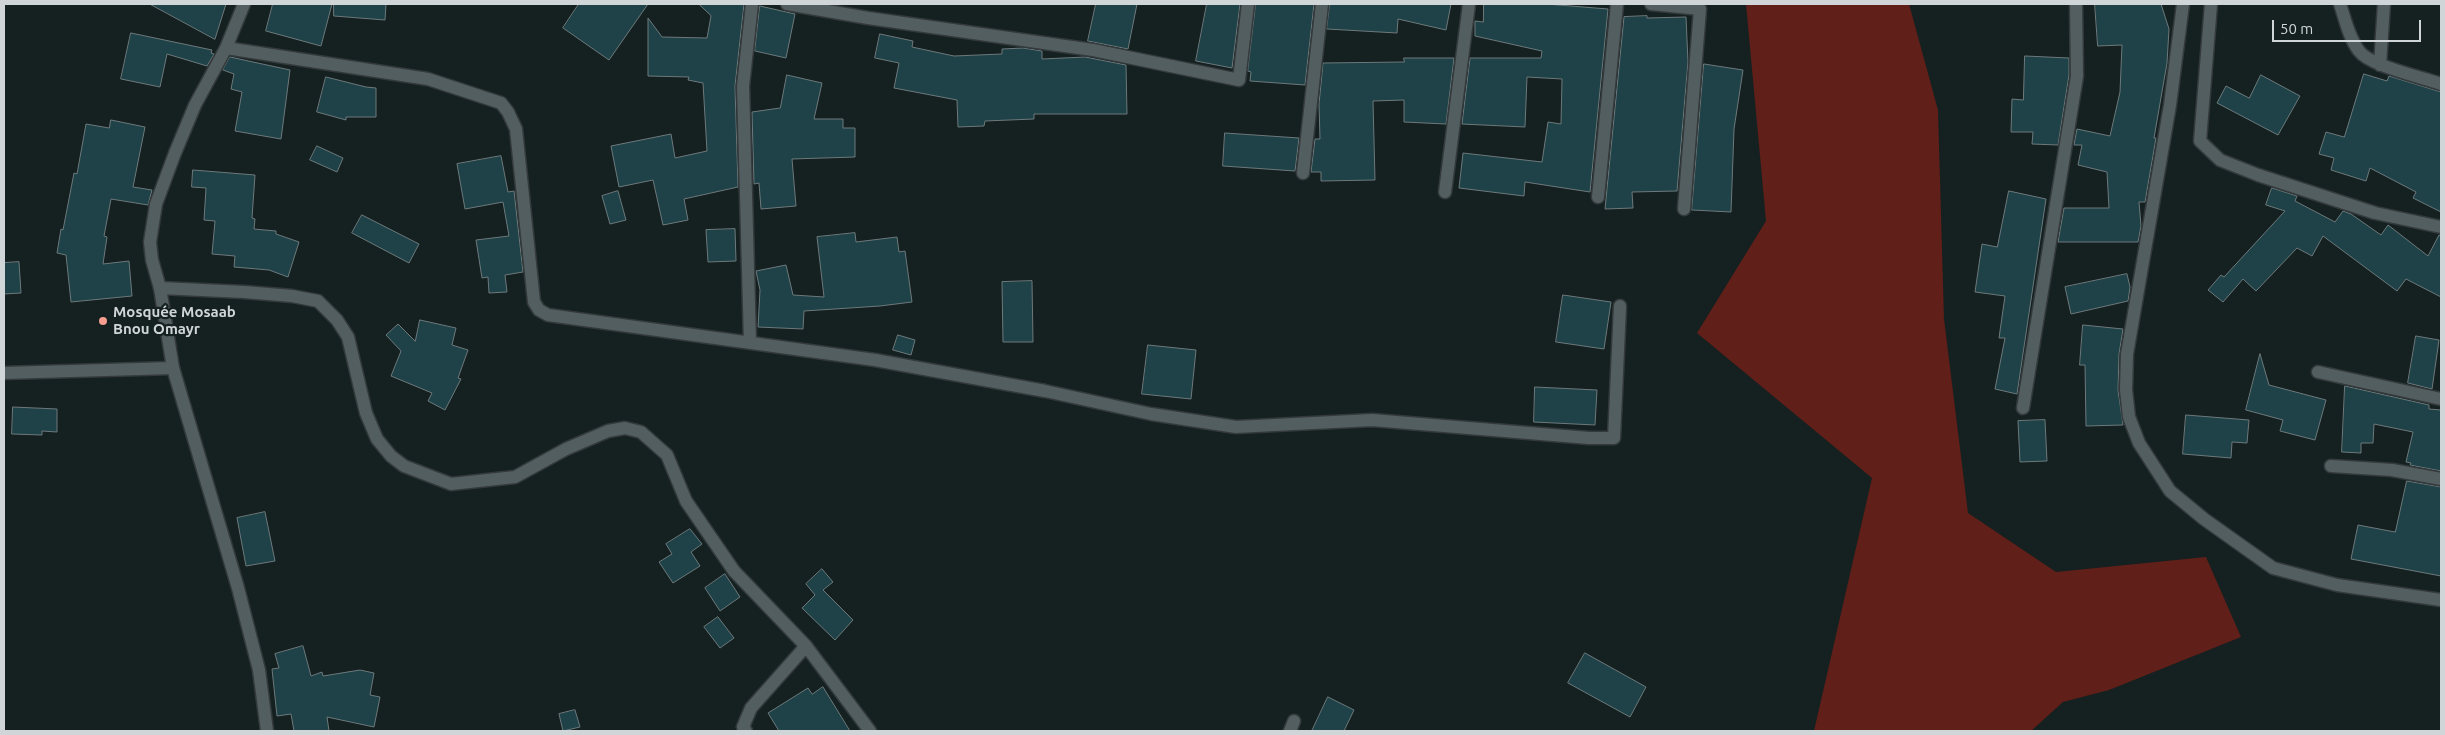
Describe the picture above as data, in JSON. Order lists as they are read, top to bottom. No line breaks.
{"places":["Mosquée Mosaab Bnou Omayr"],"scale_bar":"50 m"}
